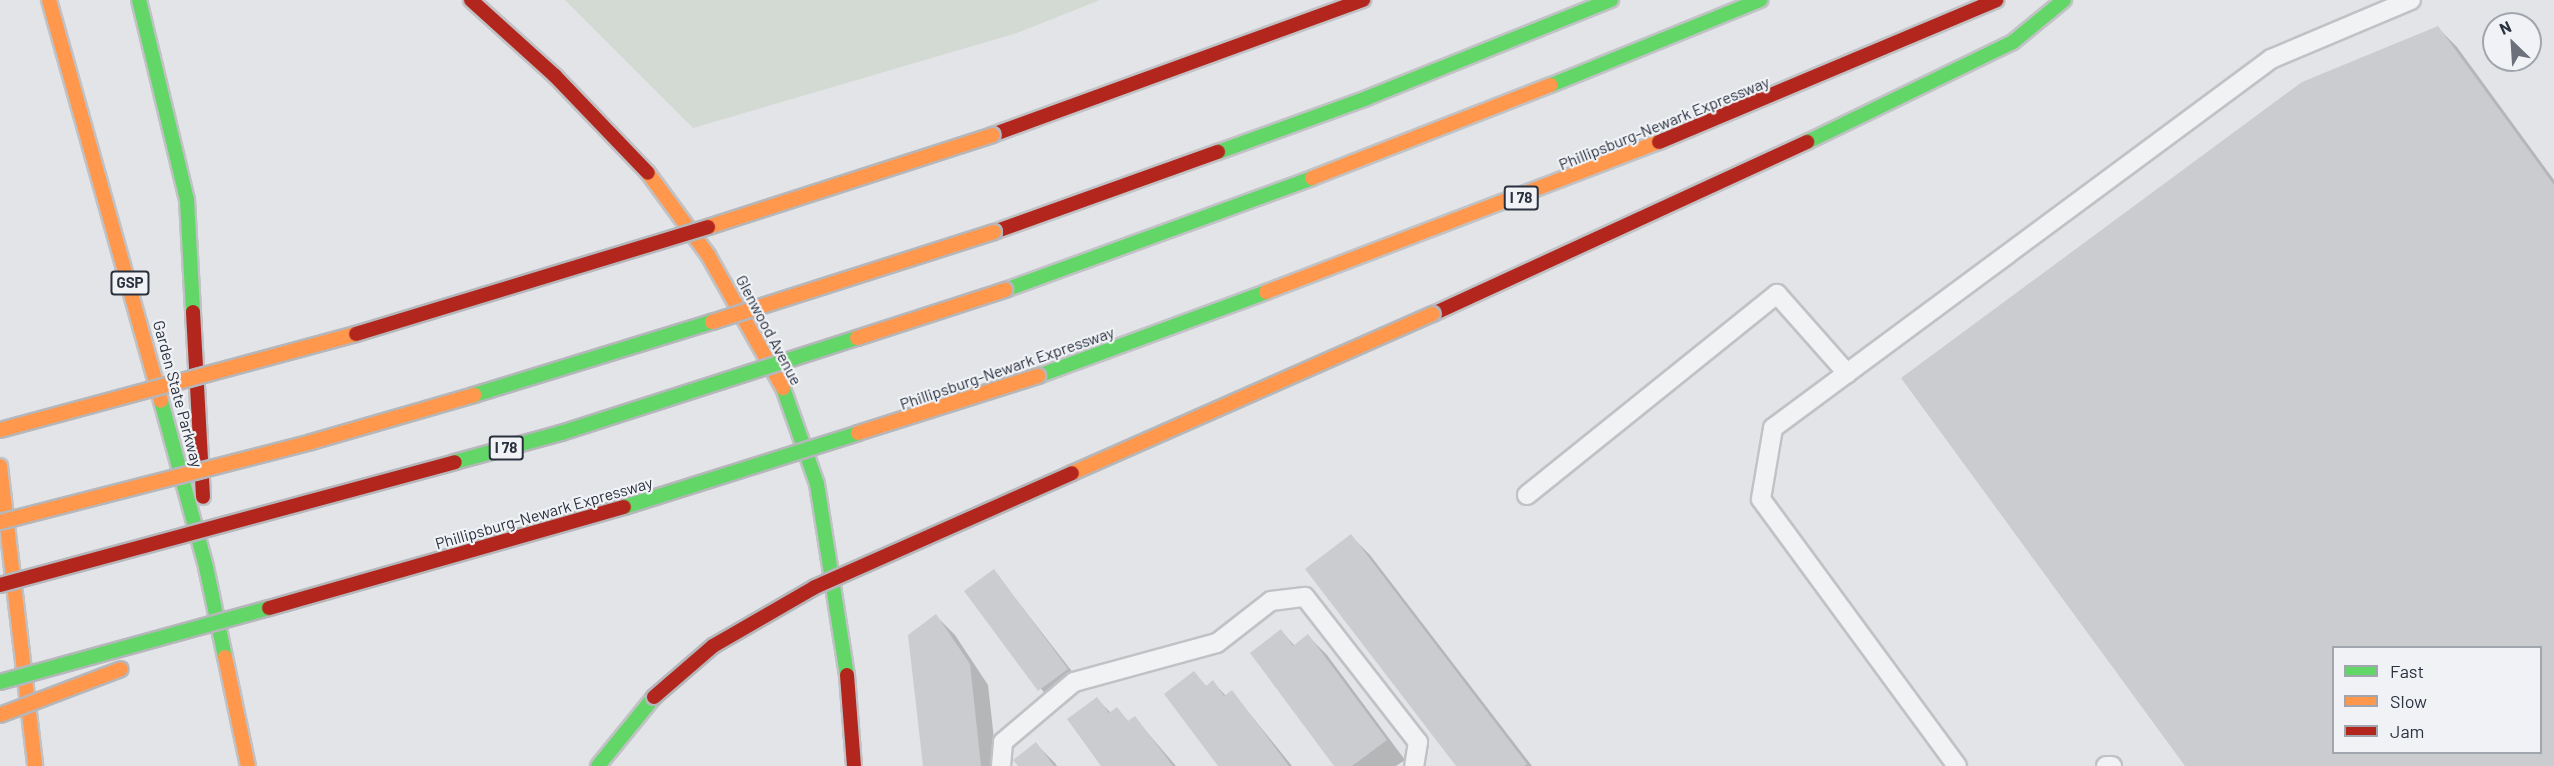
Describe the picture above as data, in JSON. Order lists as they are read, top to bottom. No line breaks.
{"streets":{"main road":["Phillipsburg-Newark Expressway","I 78","GSP","Glenwood Avenue","Garden State Parkway"]},"legend":["Fast","Slow","Jam"],"north":"top left"}
